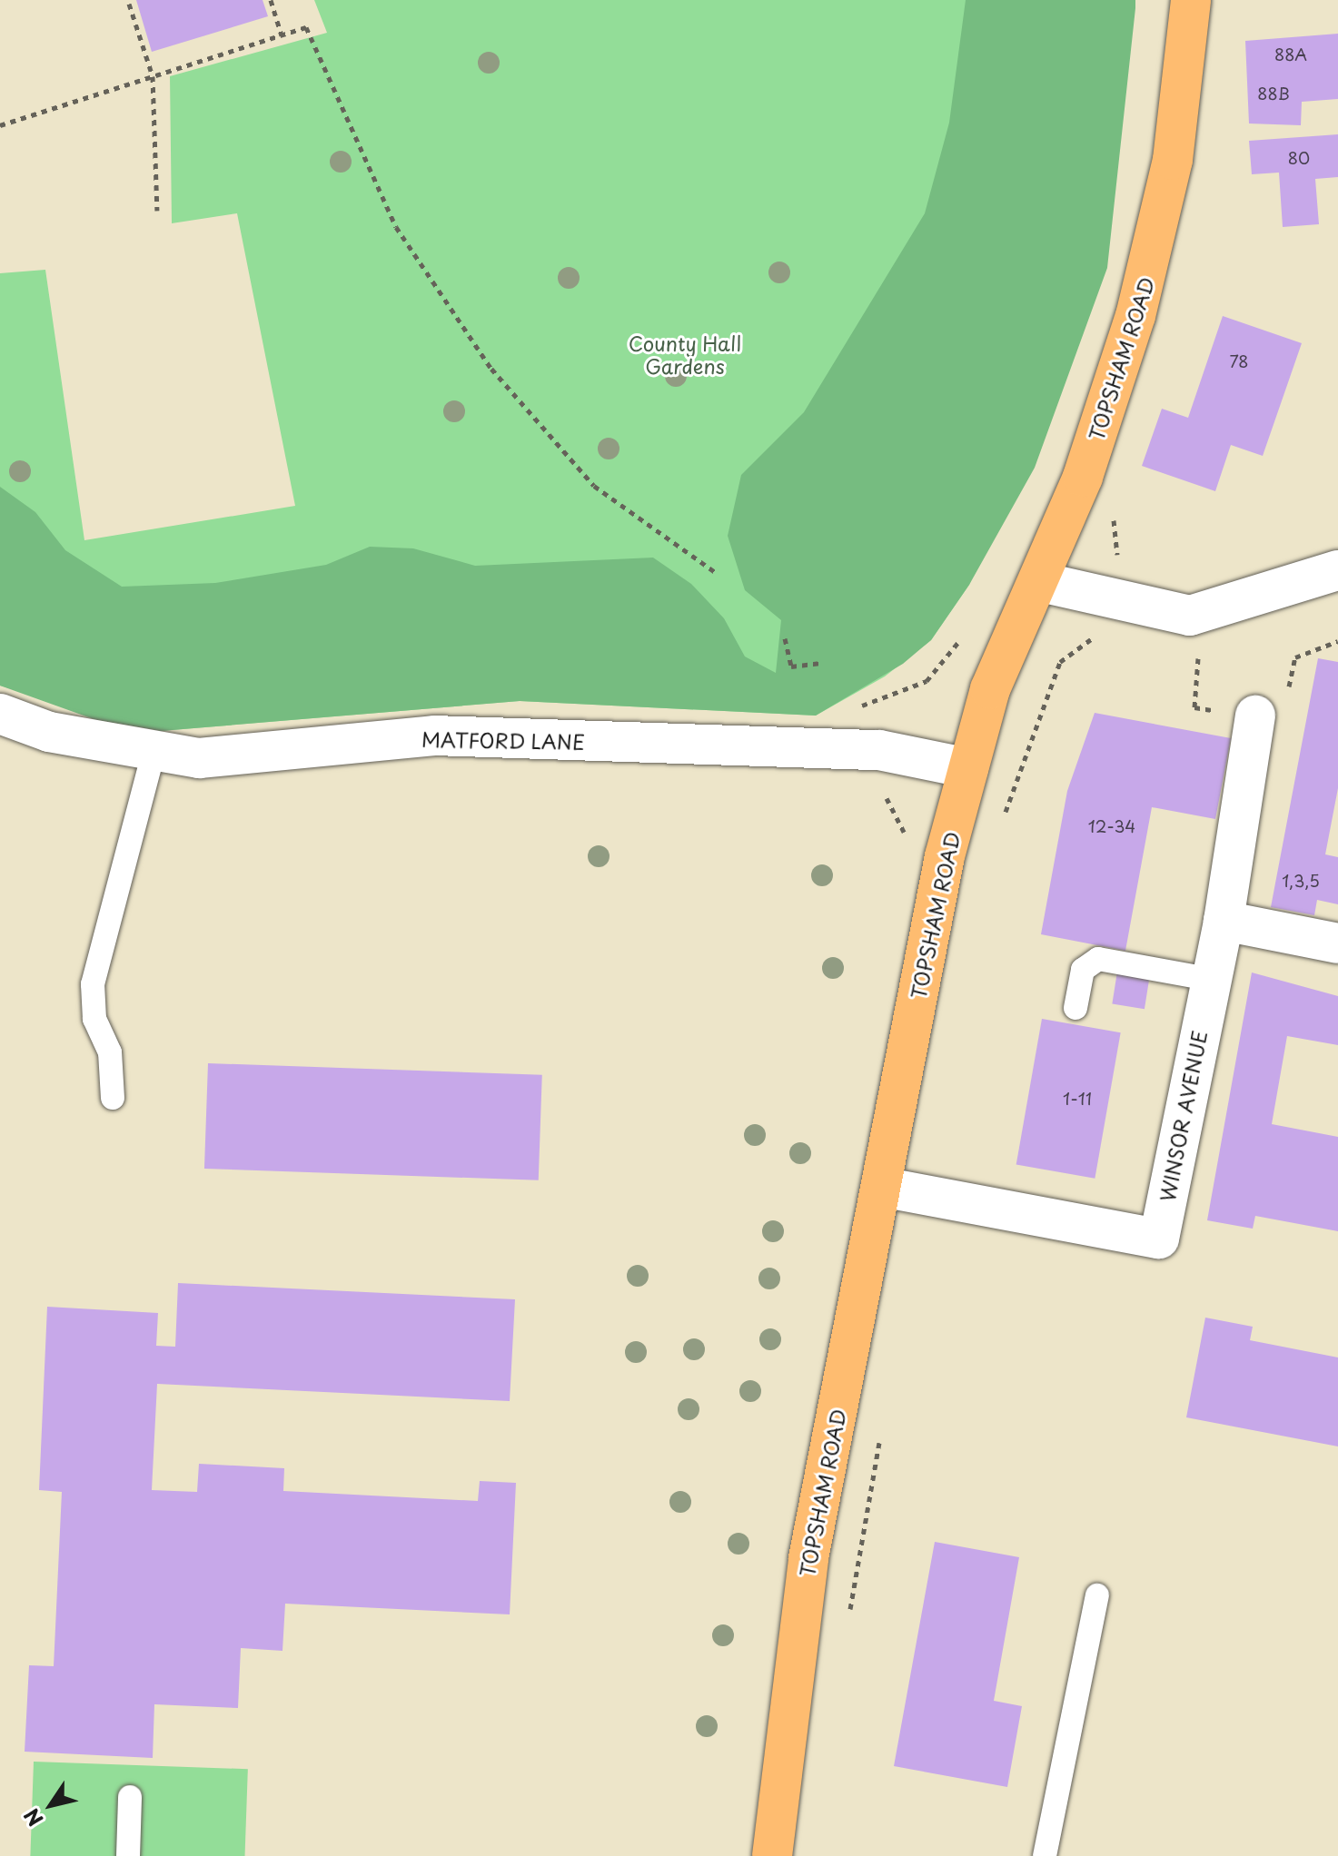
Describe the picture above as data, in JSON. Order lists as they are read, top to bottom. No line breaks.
{"streets":{"main road":["TOPSHAM ROAD"],"street":["MATFORD LANE","WINSOR AVENUE"]},"crossings":[["TOPSHAM ROAD","MATFORD LANE"],["TOPSHAM ROAD","WINSOR AVENUE"]],"parks":["County Hall Gardens"],"house_numbers":["88A","88B","80","78","12-34","1,3,5","1-11"],"north":"bottom left"}
